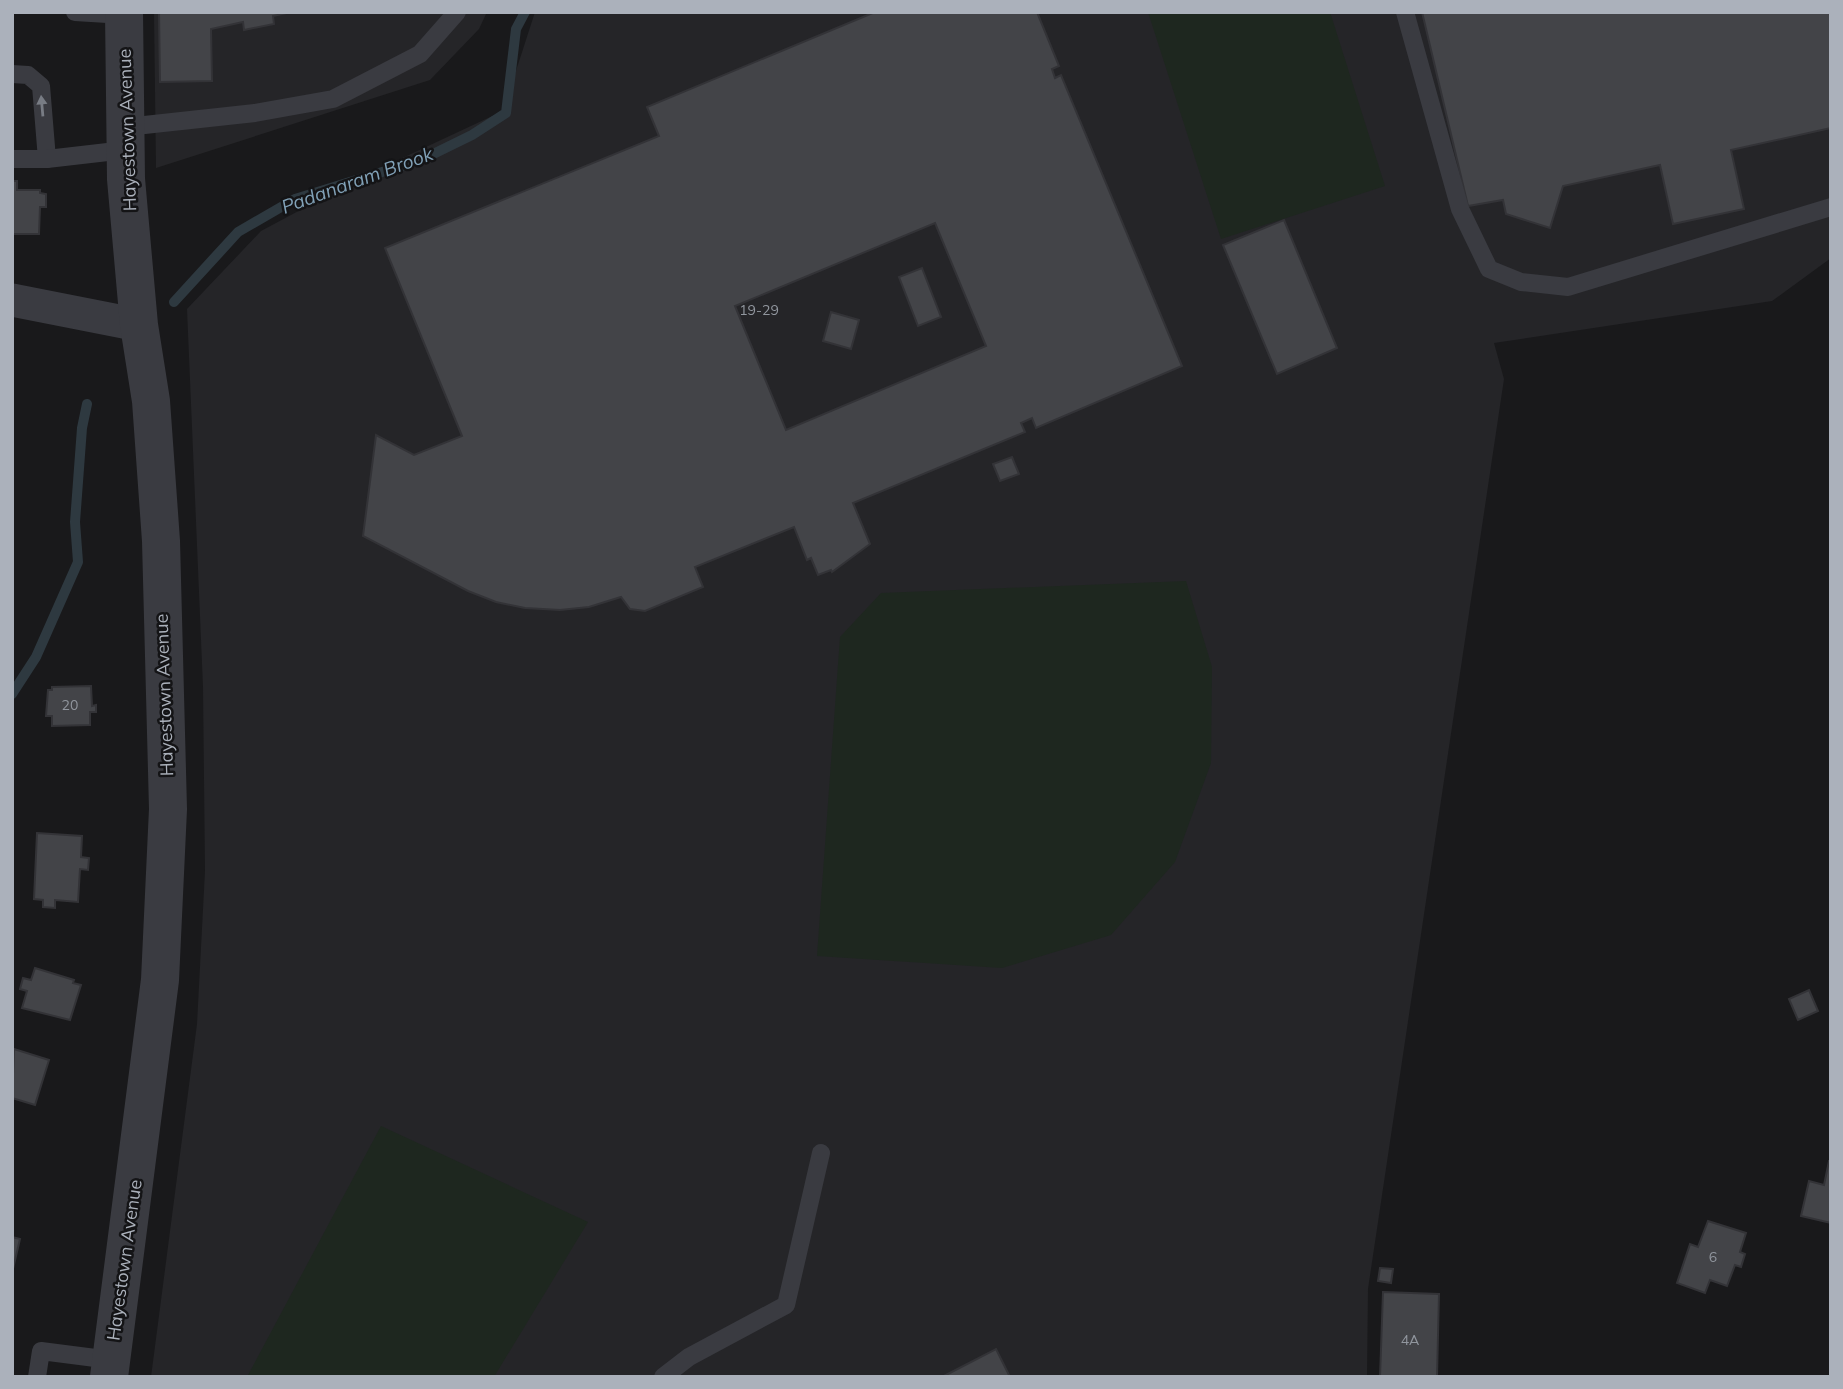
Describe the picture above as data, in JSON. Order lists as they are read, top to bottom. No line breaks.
{"streets":{"street":["Hayestown Avenue"]},"water":["Padanaram Brook"],"house_numbers":["19-29","20","6","4A"]}
